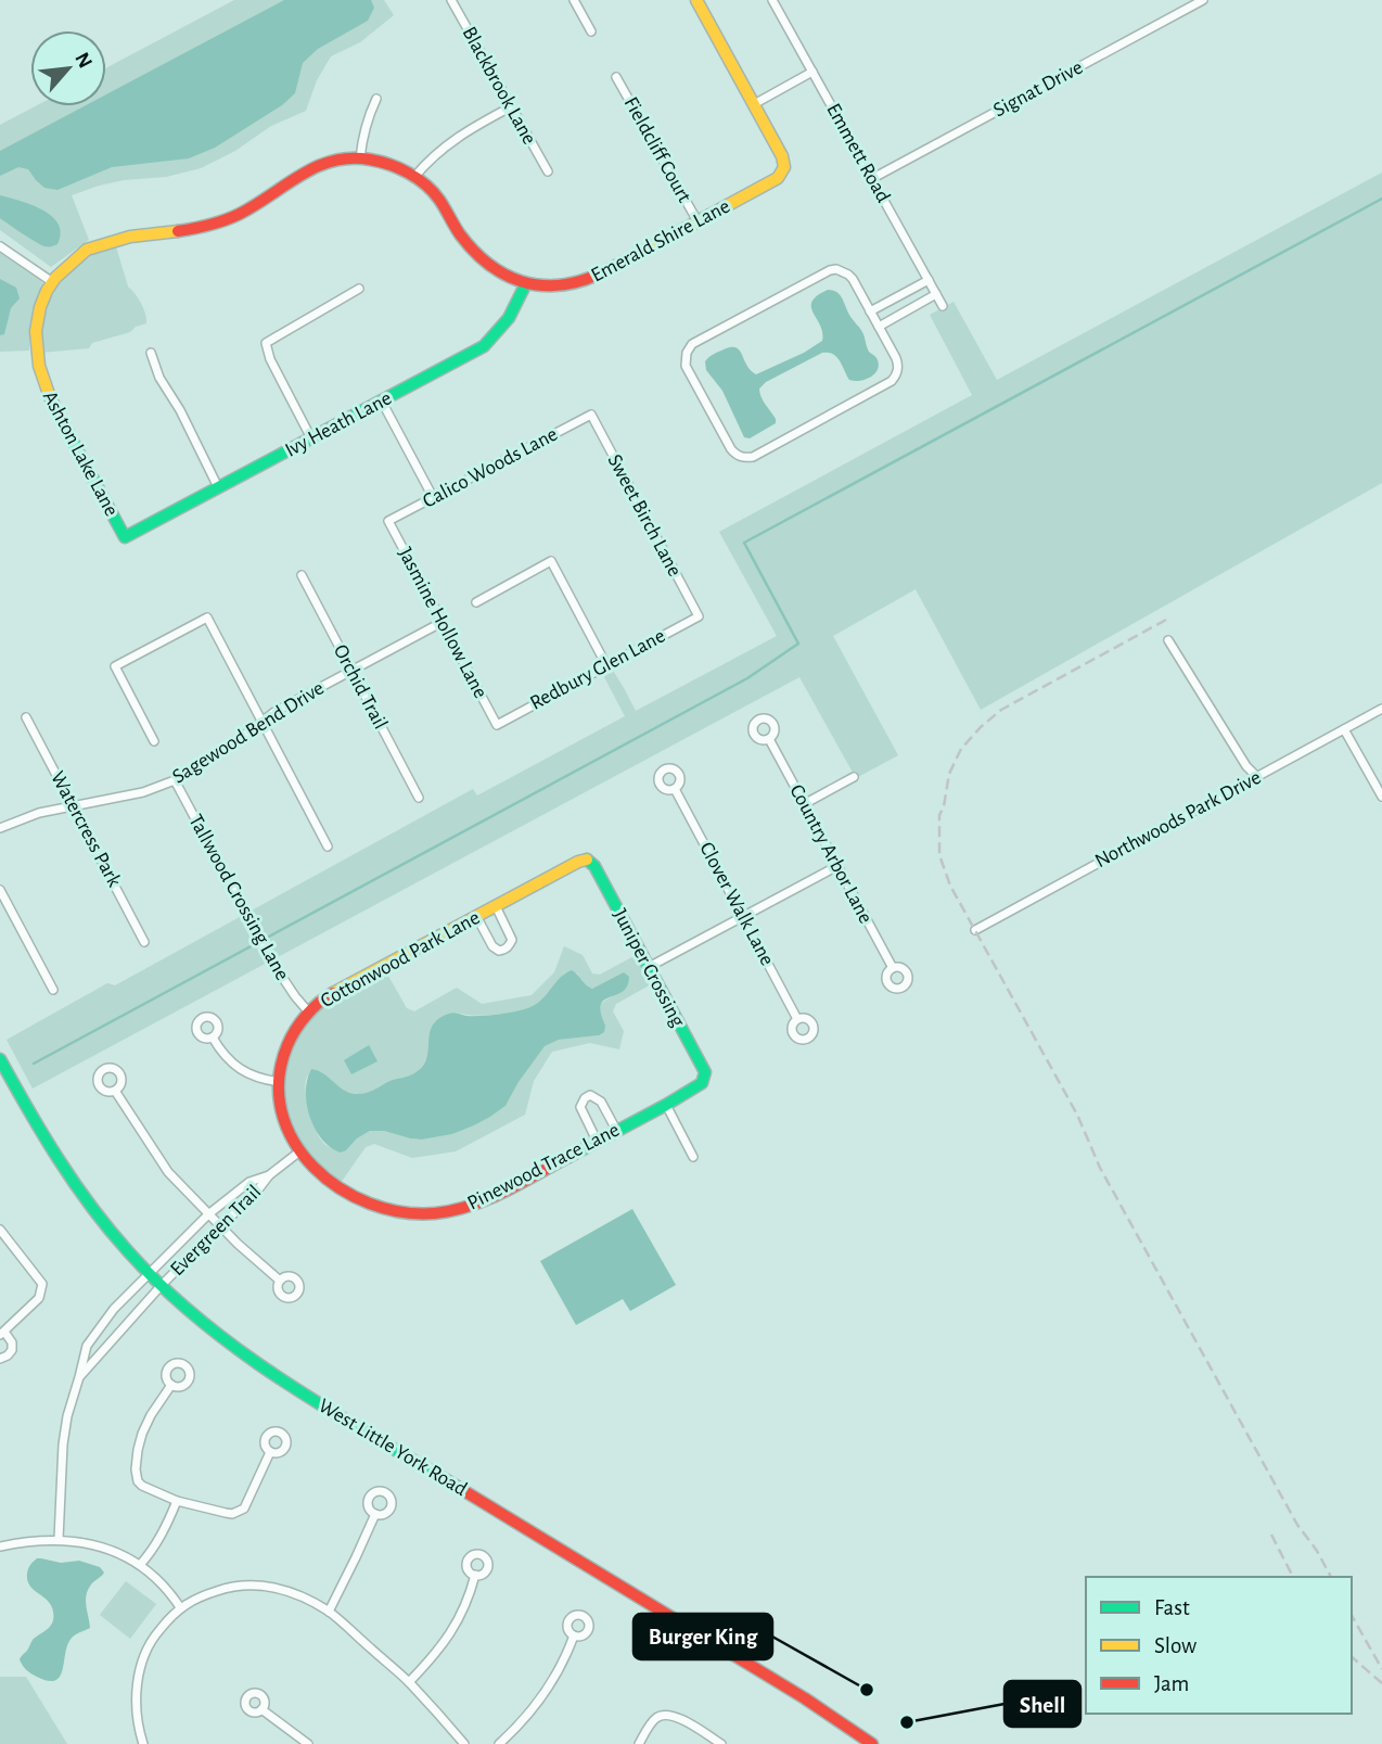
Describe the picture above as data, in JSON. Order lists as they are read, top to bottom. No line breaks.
{"streets":{"street":["Blackbrook Lane","Signat Drive","Fieldcliff Court","Emmett Road","Emerald Shire Lane","Ivy Heath Lane","Ashton Lake Lane","Calico Woods Lane","Sweet Birch Lane","Jasmine Hollow Lane","Redbury Glen Lane","Orchid Trail","Sagewood Bend Drive","Northwoods Park Drive","Watercress Park","Country Arbor Lane","Tallwood Crossing Lane","Clover Walk Lane","Cottonwood Park Lane","Juniper Crossing","Pinewood Trace Lane","Evergreen Trail","West Little York Road"]},"crossings":[["Signat Drive","Emmett Road"],["Fieldcliff Court","Emerald Shire Lane"],["Emerald Shire Lane","Ivy Heath Lane"],["Ivy Heath Lane","Ashton Lake Lane"],["Calico Woods Lane","Sweet Birch Lane"],["Calico Woods Lane","Jasmine Hollow Lane"],["Sweet Birch Lane","Redbury Glen Lane"],["Jasmine Hollow Lane","Redbury Glen Lane"],["Jasmine Hollow Lane","Sagewood Bend Drive"],["Orchid Trail","Sagewood Bend Drive"],["Sagewood Bend Drive","Watercress Park"],["Sagewood Bend Drive","Tallwood Crossing Lane"],["Tallwood Crossing Lane","Cottonwood Park Lane"],["Cottonwood Park Lane","Juniper Crossing"],["Cottonwood Park Lane","Pinewood Trace Lane"],["Cottonwood Park Lane","Evergreen Trail"],["Juniper Crossing","Pinewood Trace Lane"],["Pinewood Trace Lane","Evergreen Trail"],["Evergreen Trail","West Little York Road"]],"places":["Burger King","Shell"],"legend":["Fast","Slow","Jam"],"north":"top right"}
